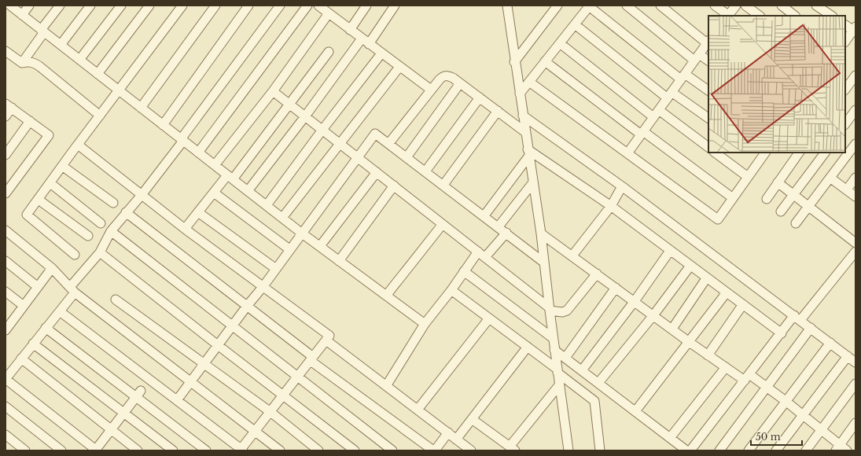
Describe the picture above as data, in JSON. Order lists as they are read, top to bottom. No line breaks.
{"scale_bar":"50 m"}
